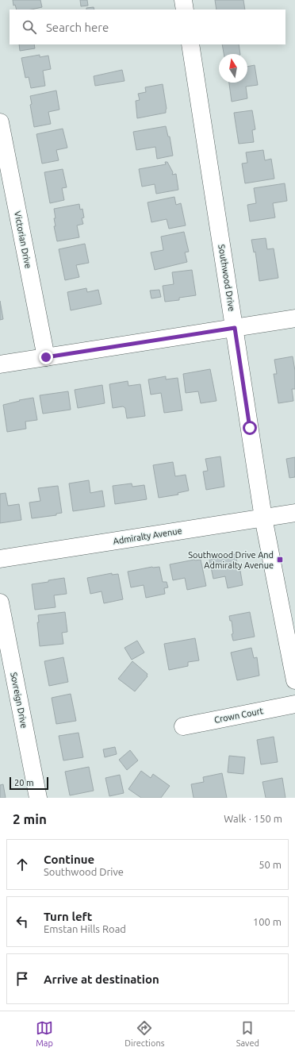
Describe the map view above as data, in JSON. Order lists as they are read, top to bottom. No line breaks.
{"streets":{"street":["Victorian Drive","Southwood Drive","Admiralty Avenue","Sovreign Drive","Crown Court"]},"crossings":[["Southwood Drive","Admiralty Avenue"]],"places":{"transit":["Southwood Drive And Admiralty Avenue"]},"scale_bar":"20 m","north":"top","page":{"search":"Search here","scale":"20 m","heading":["2 min","Walk · 150 m"],"list":[["Continue","Southwood Drive","50 m"],["Turn left","Emstan Hills Road","100 m"],"Arrive at destination"],"nav":["Map","Directions","Saved"]}}
